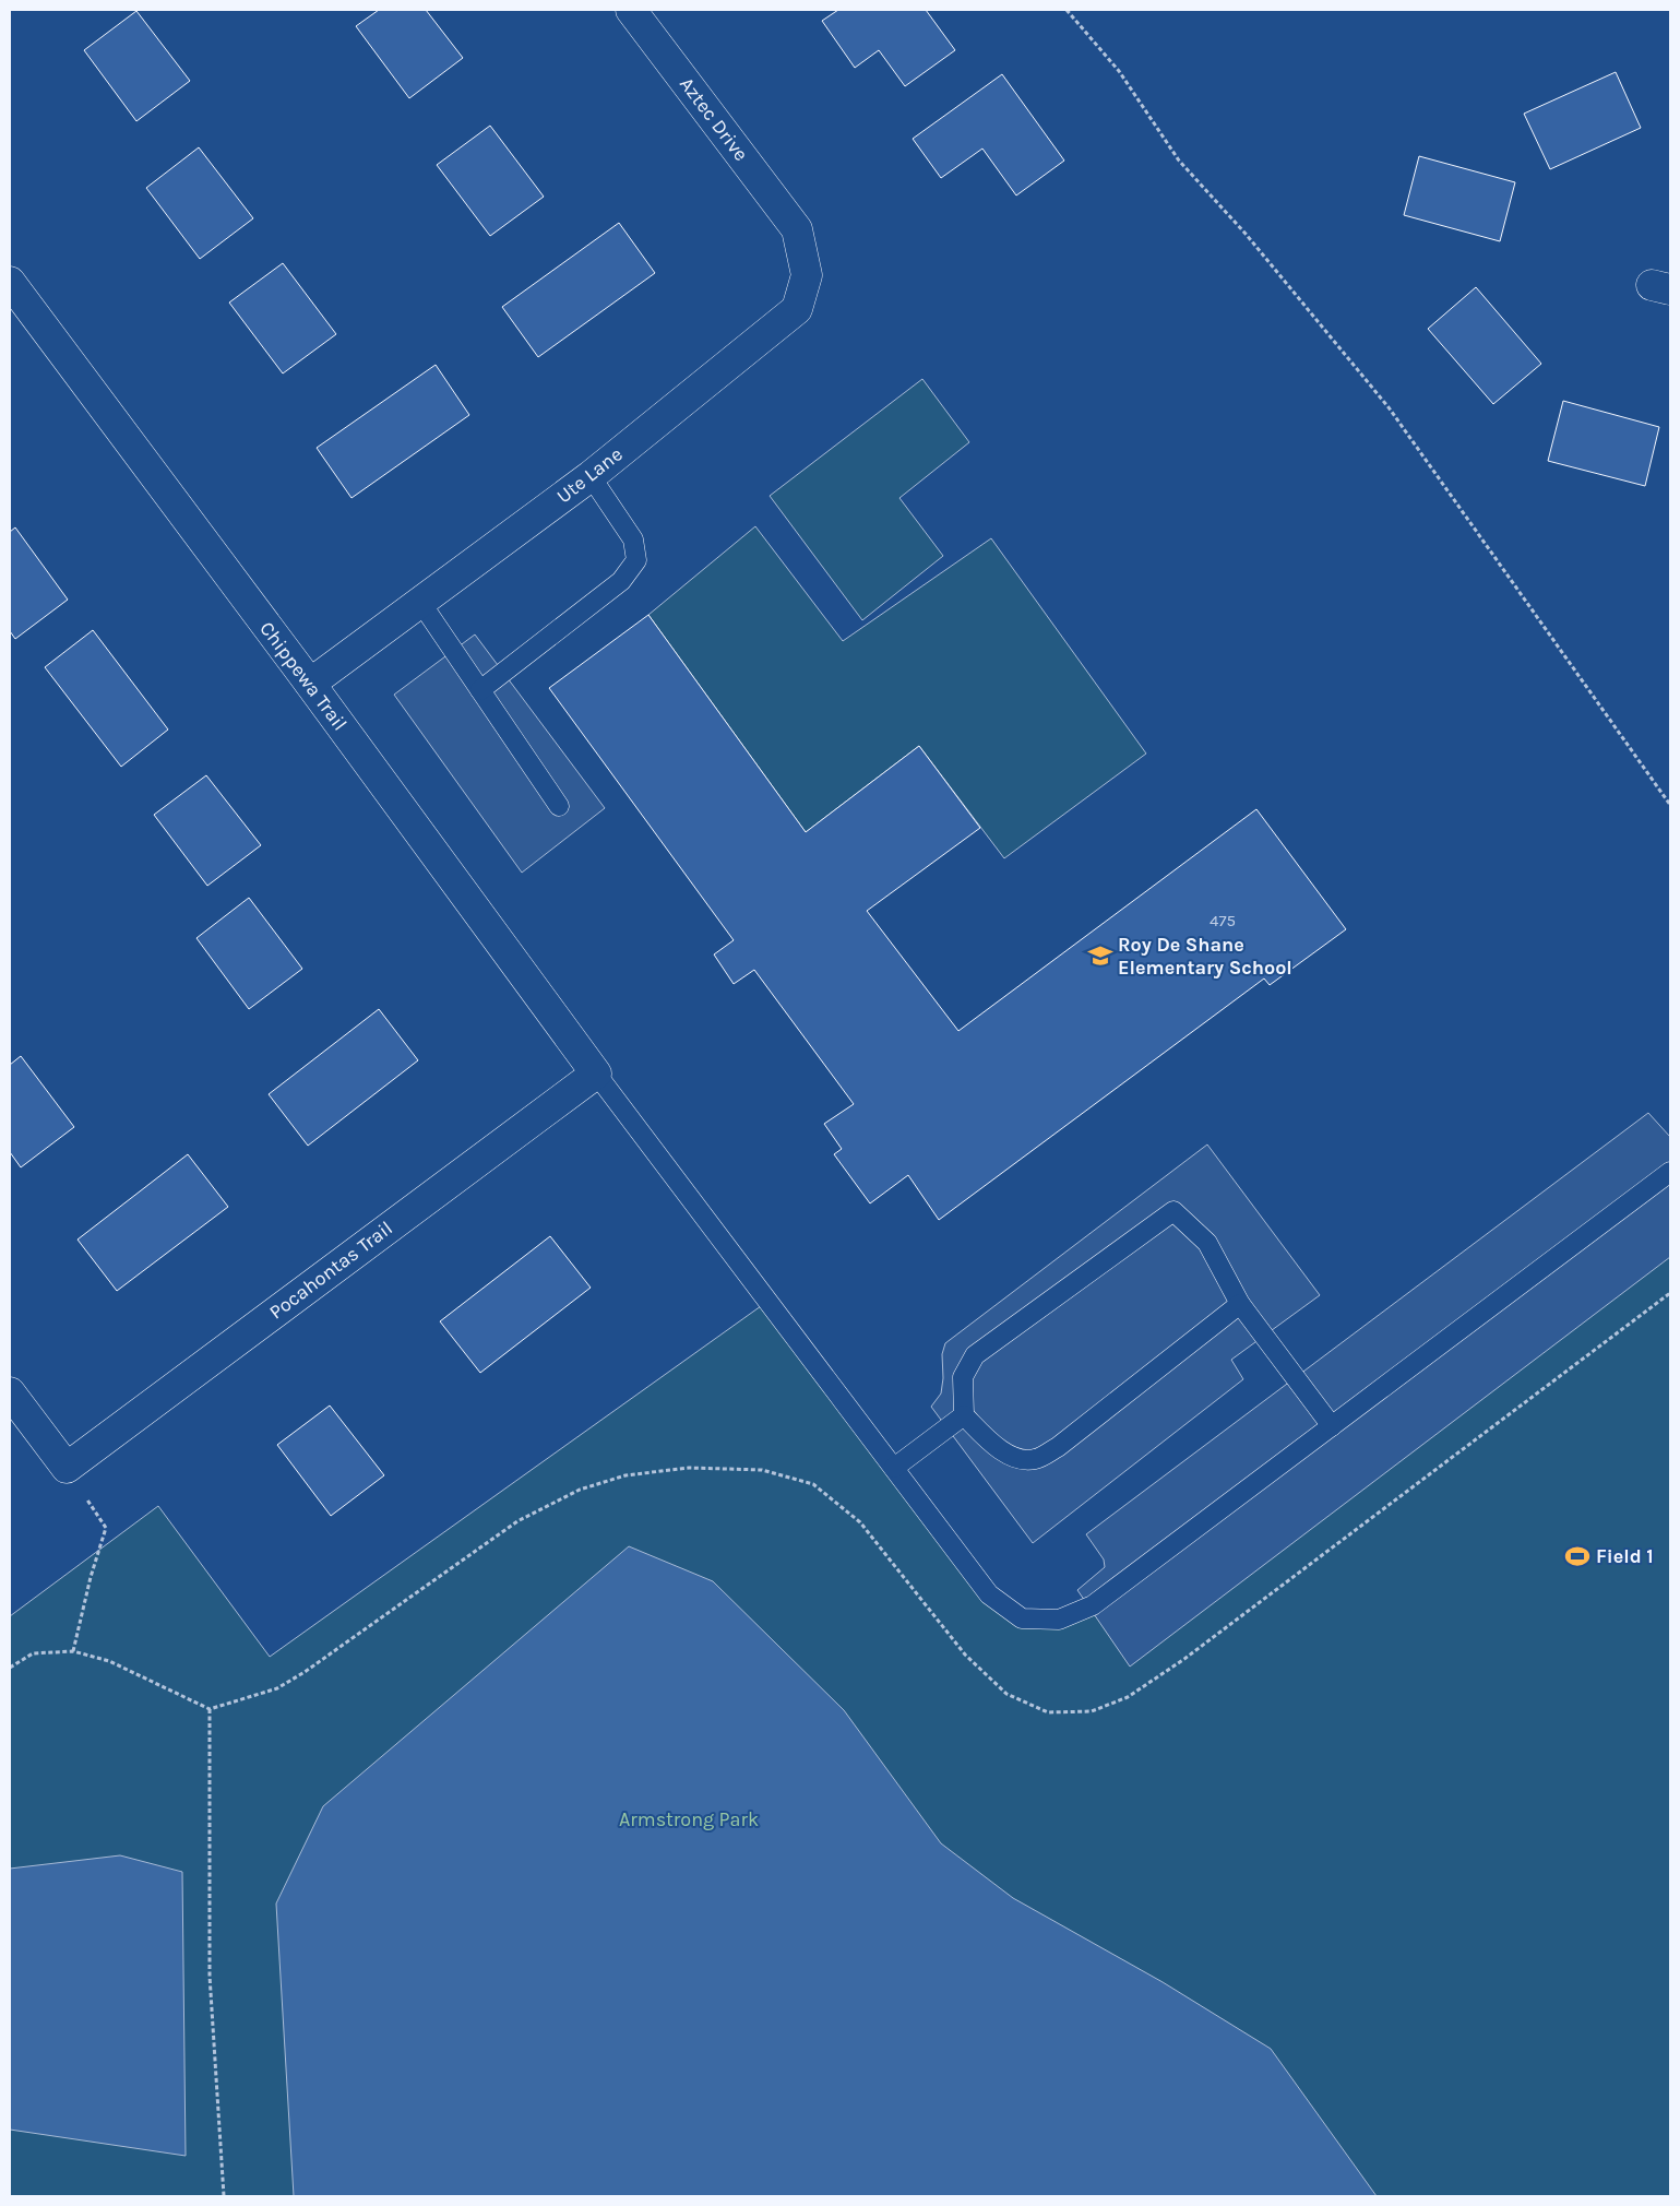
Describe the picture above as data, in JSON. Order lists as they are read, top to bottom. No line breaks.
{"streets":{"street":["Aztec Drive","Ute Lane","Chippewa Trail","Pocahontas Trail"]},"crossings":[["Aztec Drive","Ute Lane"],["Ute Lane","Chippewa Trail"],["Chippewa Trail","Pocahontas Trail"]],"parks":["Armstrong Park"],"places":{"school or university":["Roy De Shane Elementary School"],"sports":["Field 1"]},"house_numbers":["475"]}
